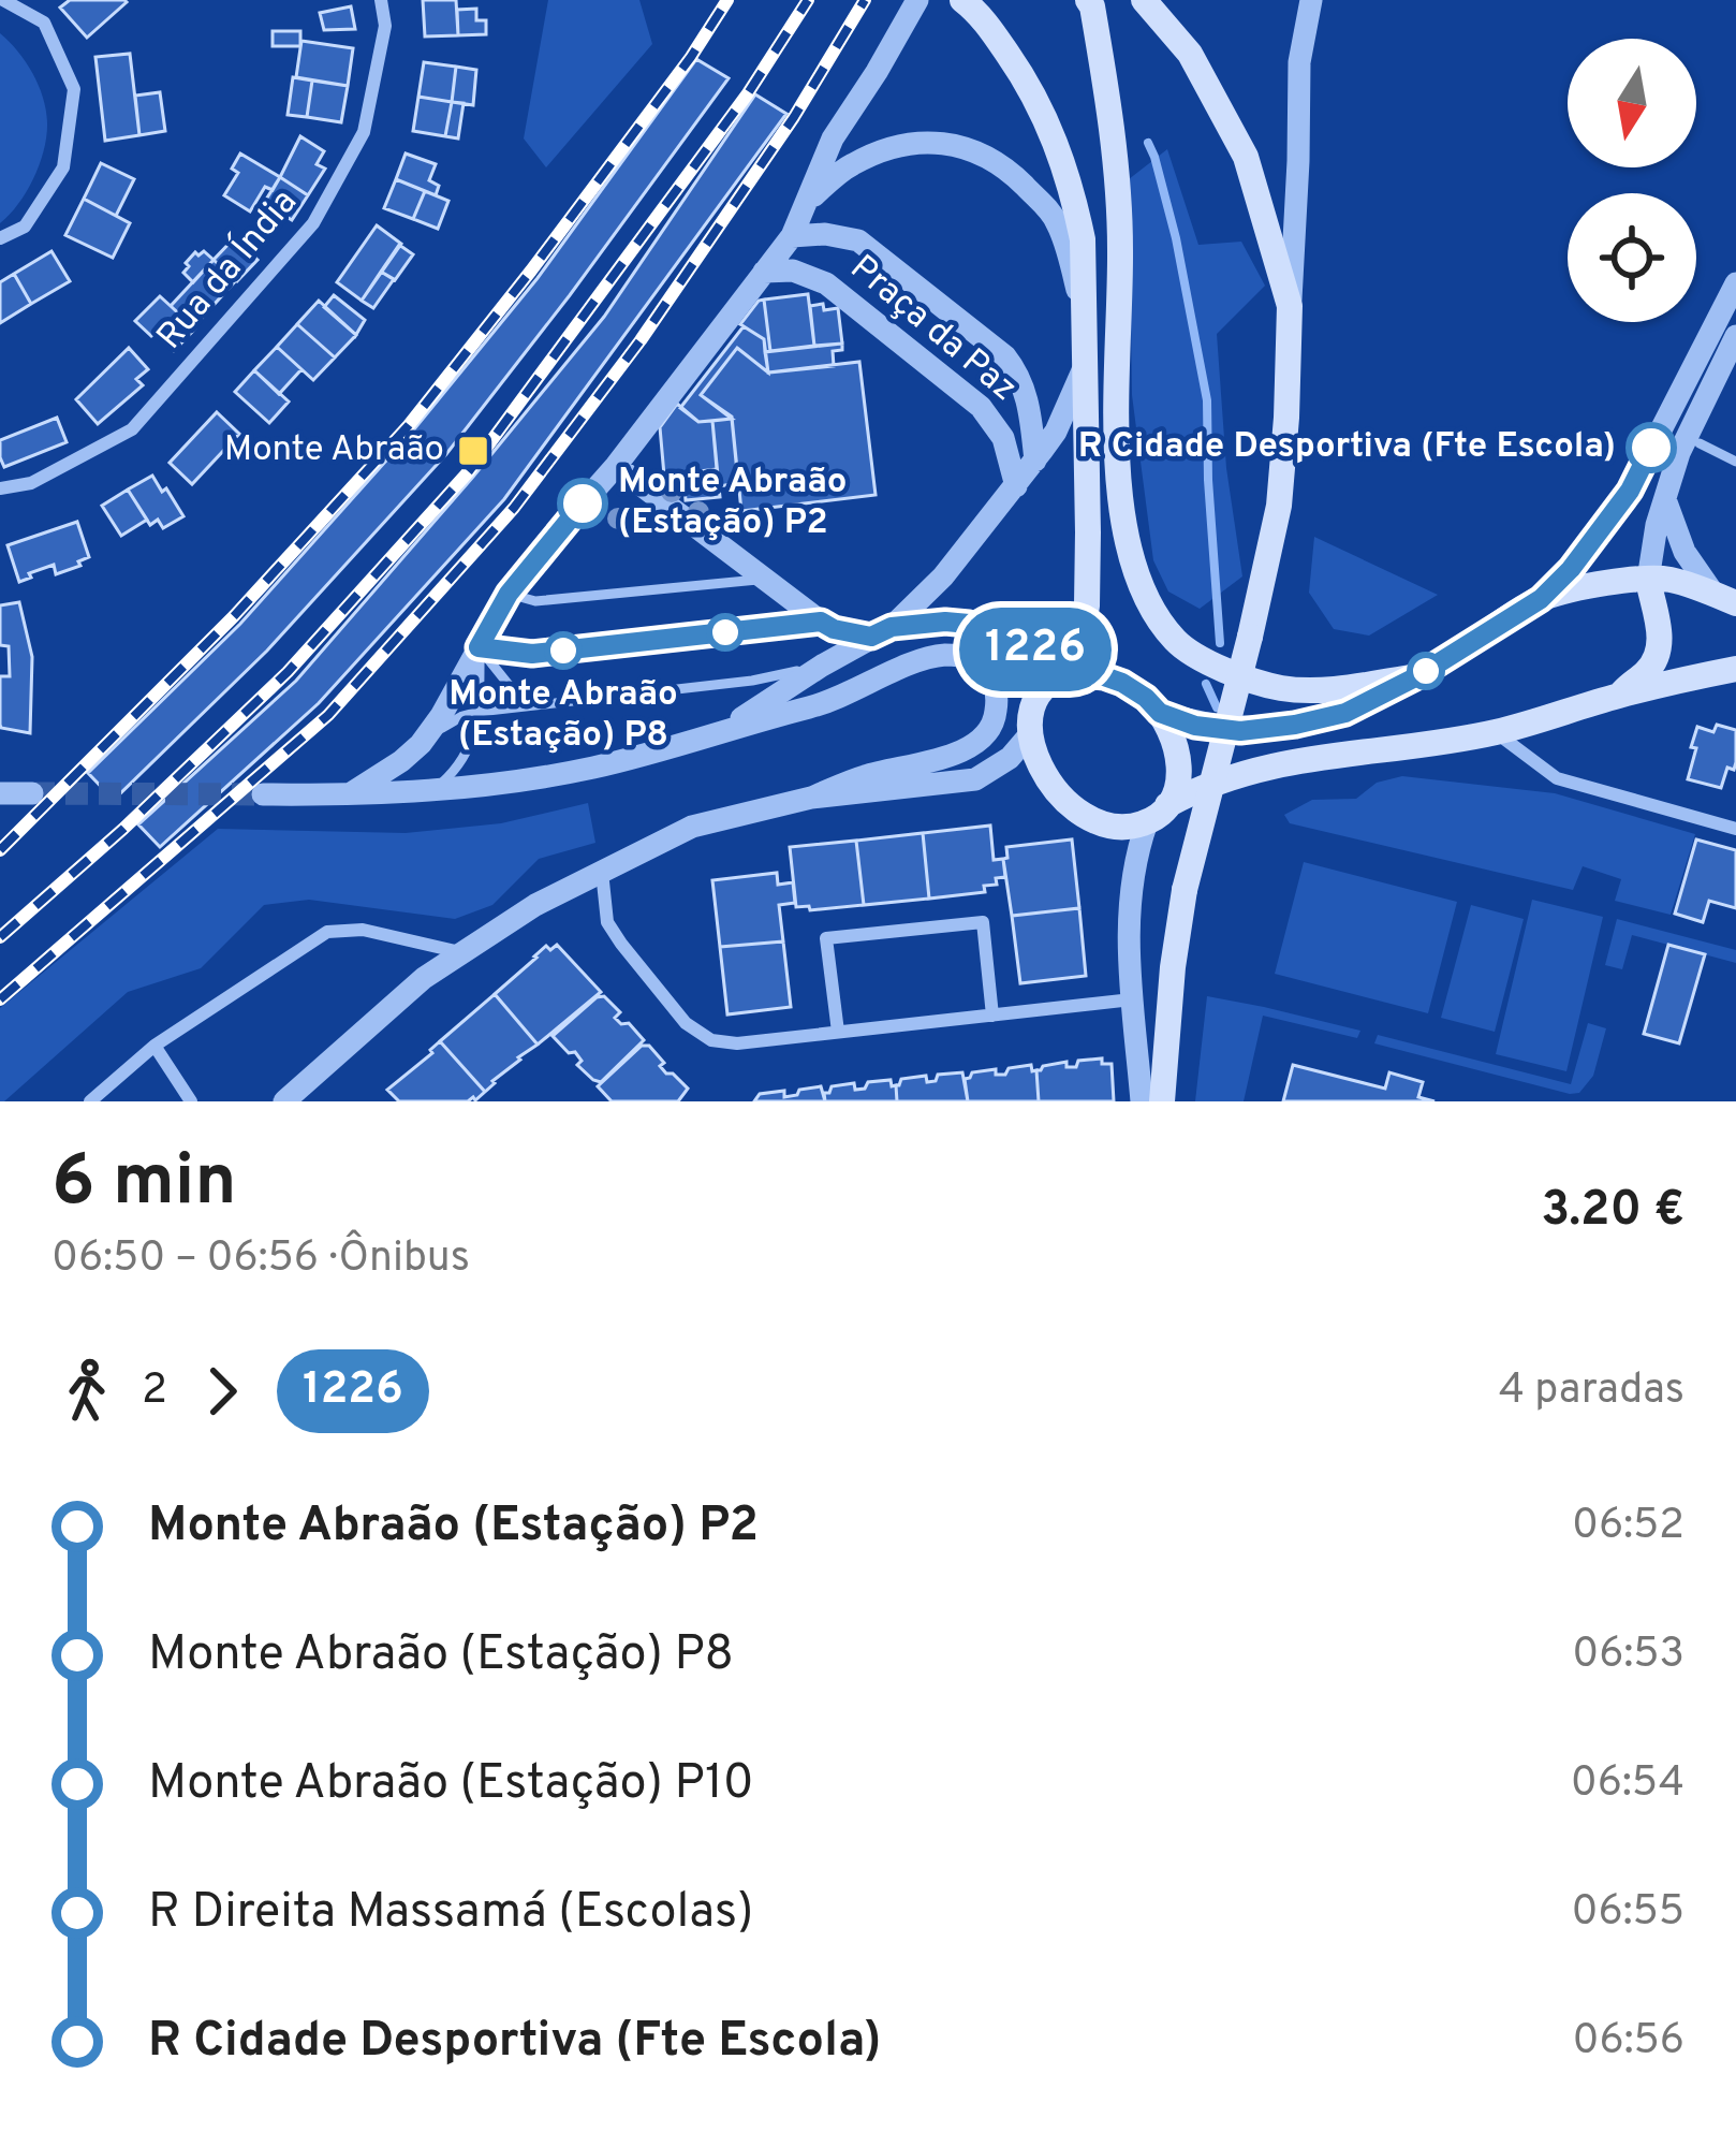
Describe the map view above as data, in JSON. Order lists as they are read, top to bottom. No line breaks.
{"streets":{"street":["Rua da Índia","Praça da Paz"]},"places":{"other":["R Cidade Desportiva (Fte Escola)","Monte Abraão (Estação) P2","Monte Abraão (Estação) P8"],"transit":["Monte Abraão"]},"lines":["bus line 1226"],"north":"bottom","page":{"on_map":"1226","heading":["6 min","06:50 – 06:56 · Ônibus","3.20 €"],"legs":["2","1226","4 paradas"],"list":[{"name":"Monte Abraão (Estação) P2","value":"06:52"},{"name":"Monte Abraão (Estação) P8","value":"06:53"},{"name":"Monte Abraão (Estação) P10","value":"06:54"},{"name":"R Direita Massamá (Escolas)","value":"06:55"},{"name":"R Cidade Desportiva (Fte Escola)","value":"06:56"}]}}
